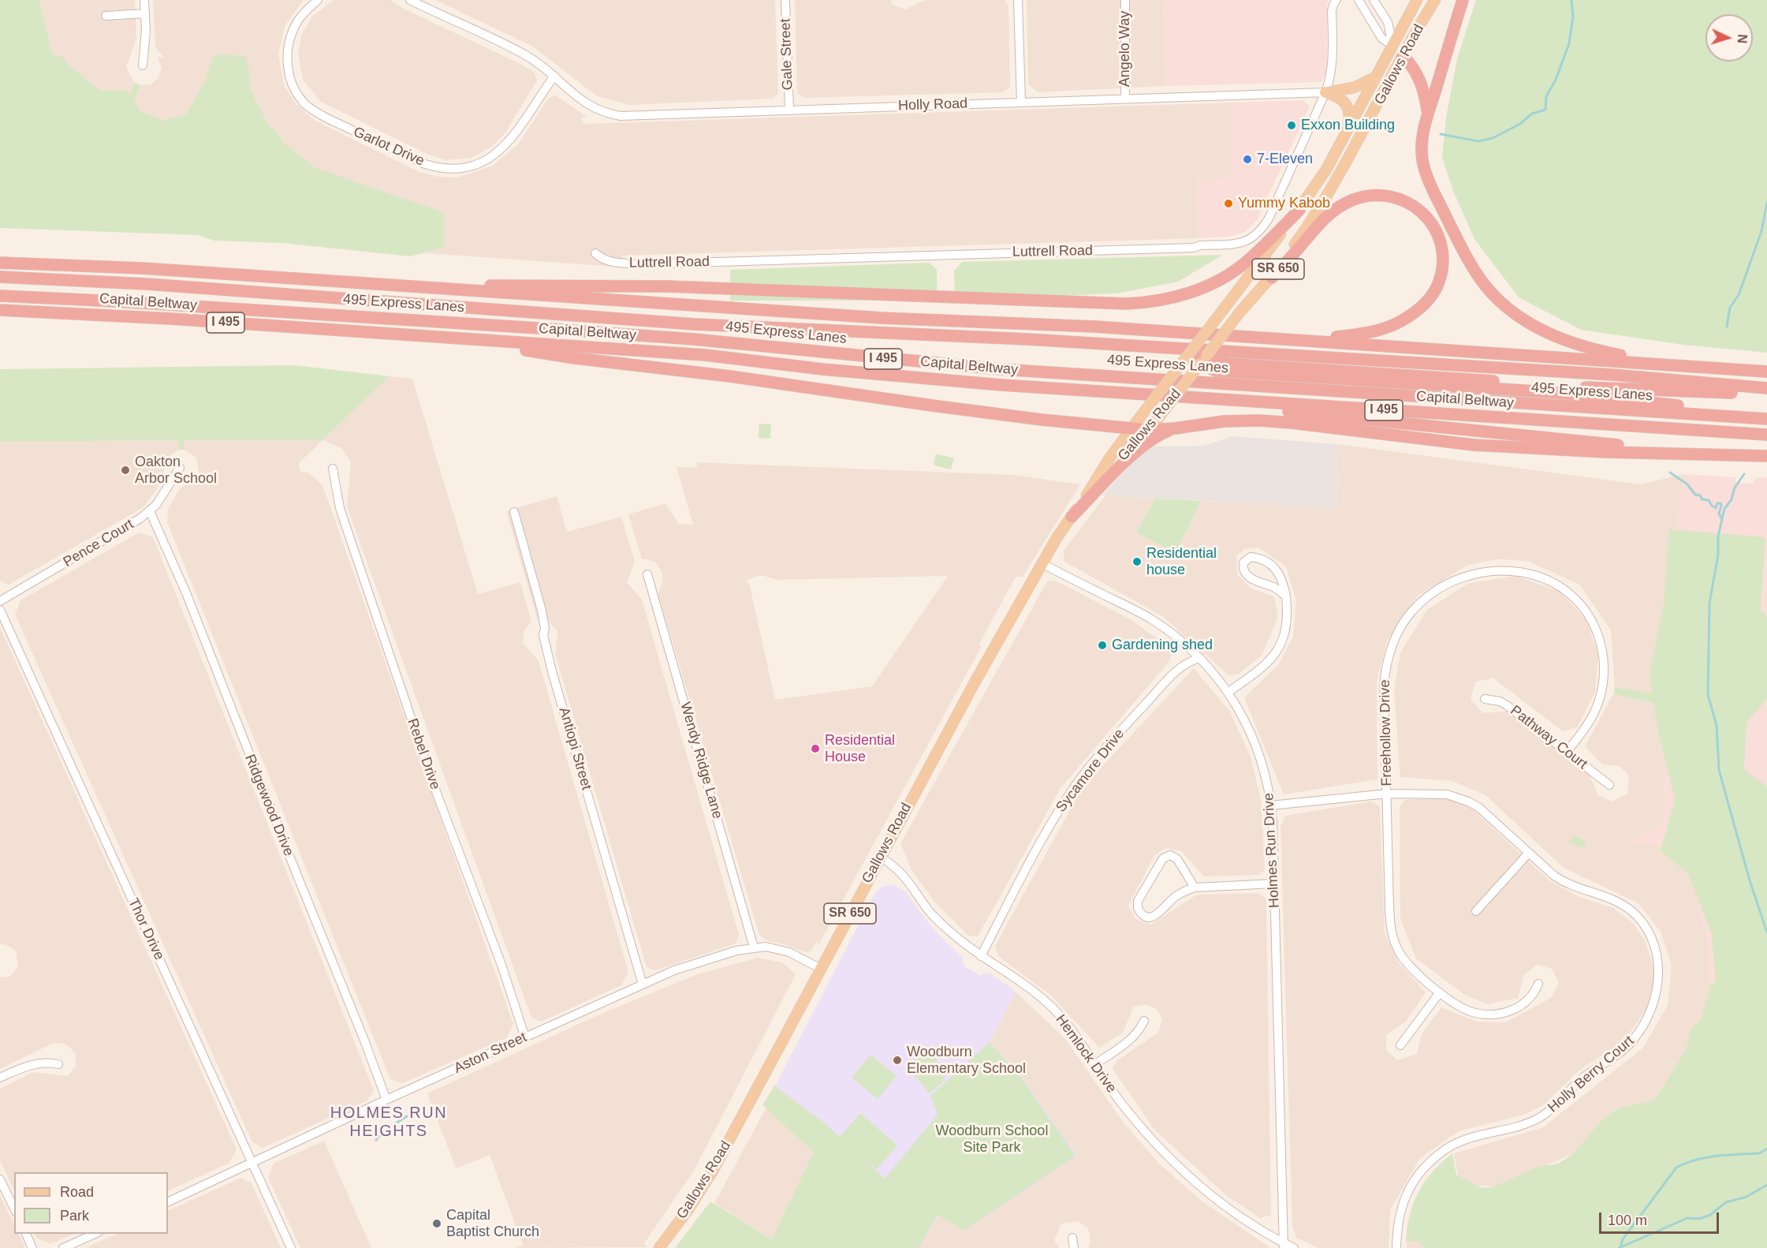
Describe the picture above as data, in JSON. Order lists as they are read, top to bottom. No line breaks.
{"streets":{"highway":["Capital Beltway","495 Express Lanes","I 495"],"main road":["Gallows Road","SR 650"],"street":["Angelo Way","Gale Street","Holly Road","Garlot Drive","Luttrell Road","Pence Court","Freehollow Drive","Pathway Court","Antiopi Street","Rebel Drive","Wendy Ridge Lane","Sycamore Drive","Ridgewood Drive","Holmes Run Drive","Thor Drive","Aston Street","Hemlock Drive","Holly Berry Court"]},"crossings":[["Angelo Way","Holly Road"],["Gale Street","Holly Road"],["Gallows Road","Holmes Run Drive"],["Gallows Road","Aston Street"],["Gallows Road","Hemlock Drive"],["Holly Road","Garlot Drive"],["Holly Road","Luttrell Road"],["Pence Court","Ridgewood Drive"],["Freehollow Drive","Pathway Court"],["Freehollow Drive","Holly Berry Court"],["Antiopi Street","Aston Street"],["Rebel Drive","Aston Street"],["Wendy Ridge Lane","Aston Street"],["Sycamore Drive","Holmes Run Drive"],["Sycamore Drive","Hemlock Drive"],["Ridgewood Drive","Aston Street"],["Holmes Run Drive","Hemlock Drive"],["Holmes Run Drive","Holly Berry Court"],["Thor Drive","Aston Street"]],"districts":["HOLMES RUN HEIGHTS"],"parks":["Woodburn School Site Park"],"places":["Exxon Building","7-Eleven","Yummy Kabob","Oakton Arbor School","Residential house","Gardening shed","Residential House","Woodburn Elementary School","Capital Baptist Church"],"legend":["Road","Park"],"scale_bar":"100 m","north":"right"}
